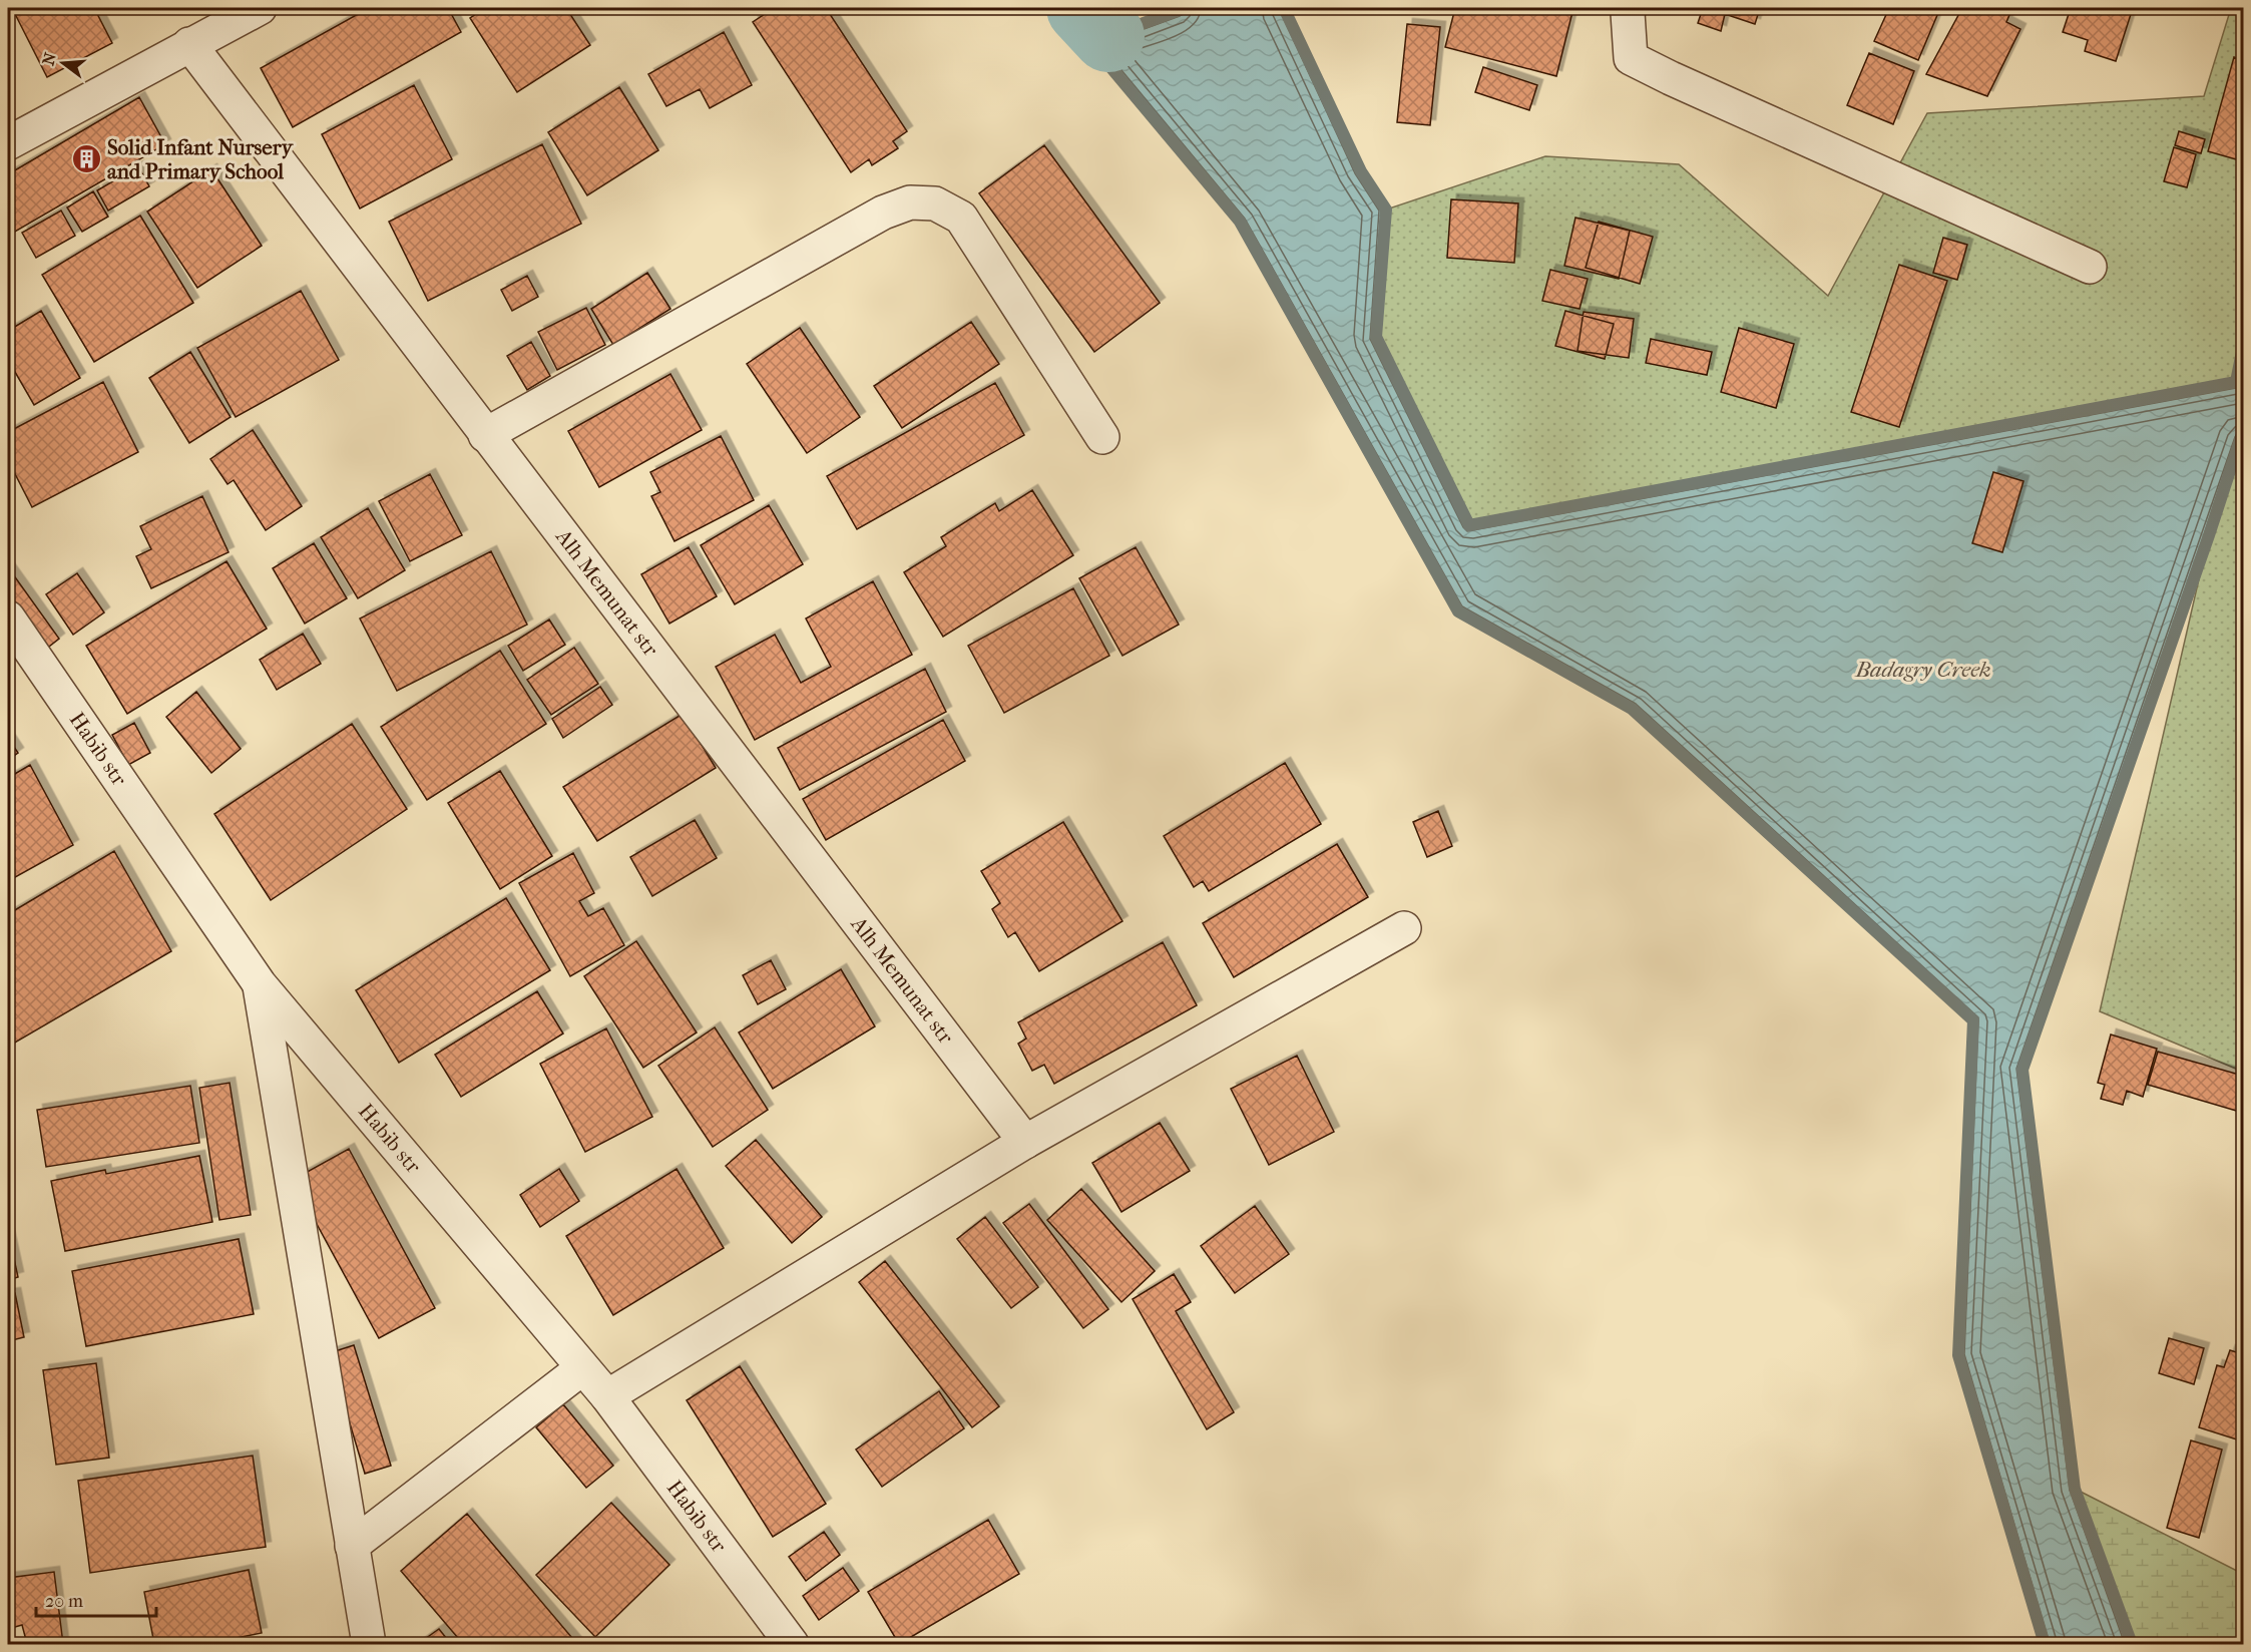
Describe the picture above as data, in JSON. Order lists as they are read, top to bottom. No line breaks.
{"streets":{"street":["Alh Memunat str","Habib str"]},"water":["Badagry Creek"],"places":{"building":["Solid Infant Nursery and Primary School"]},"scale_bar":"20 m","north":"left"}
